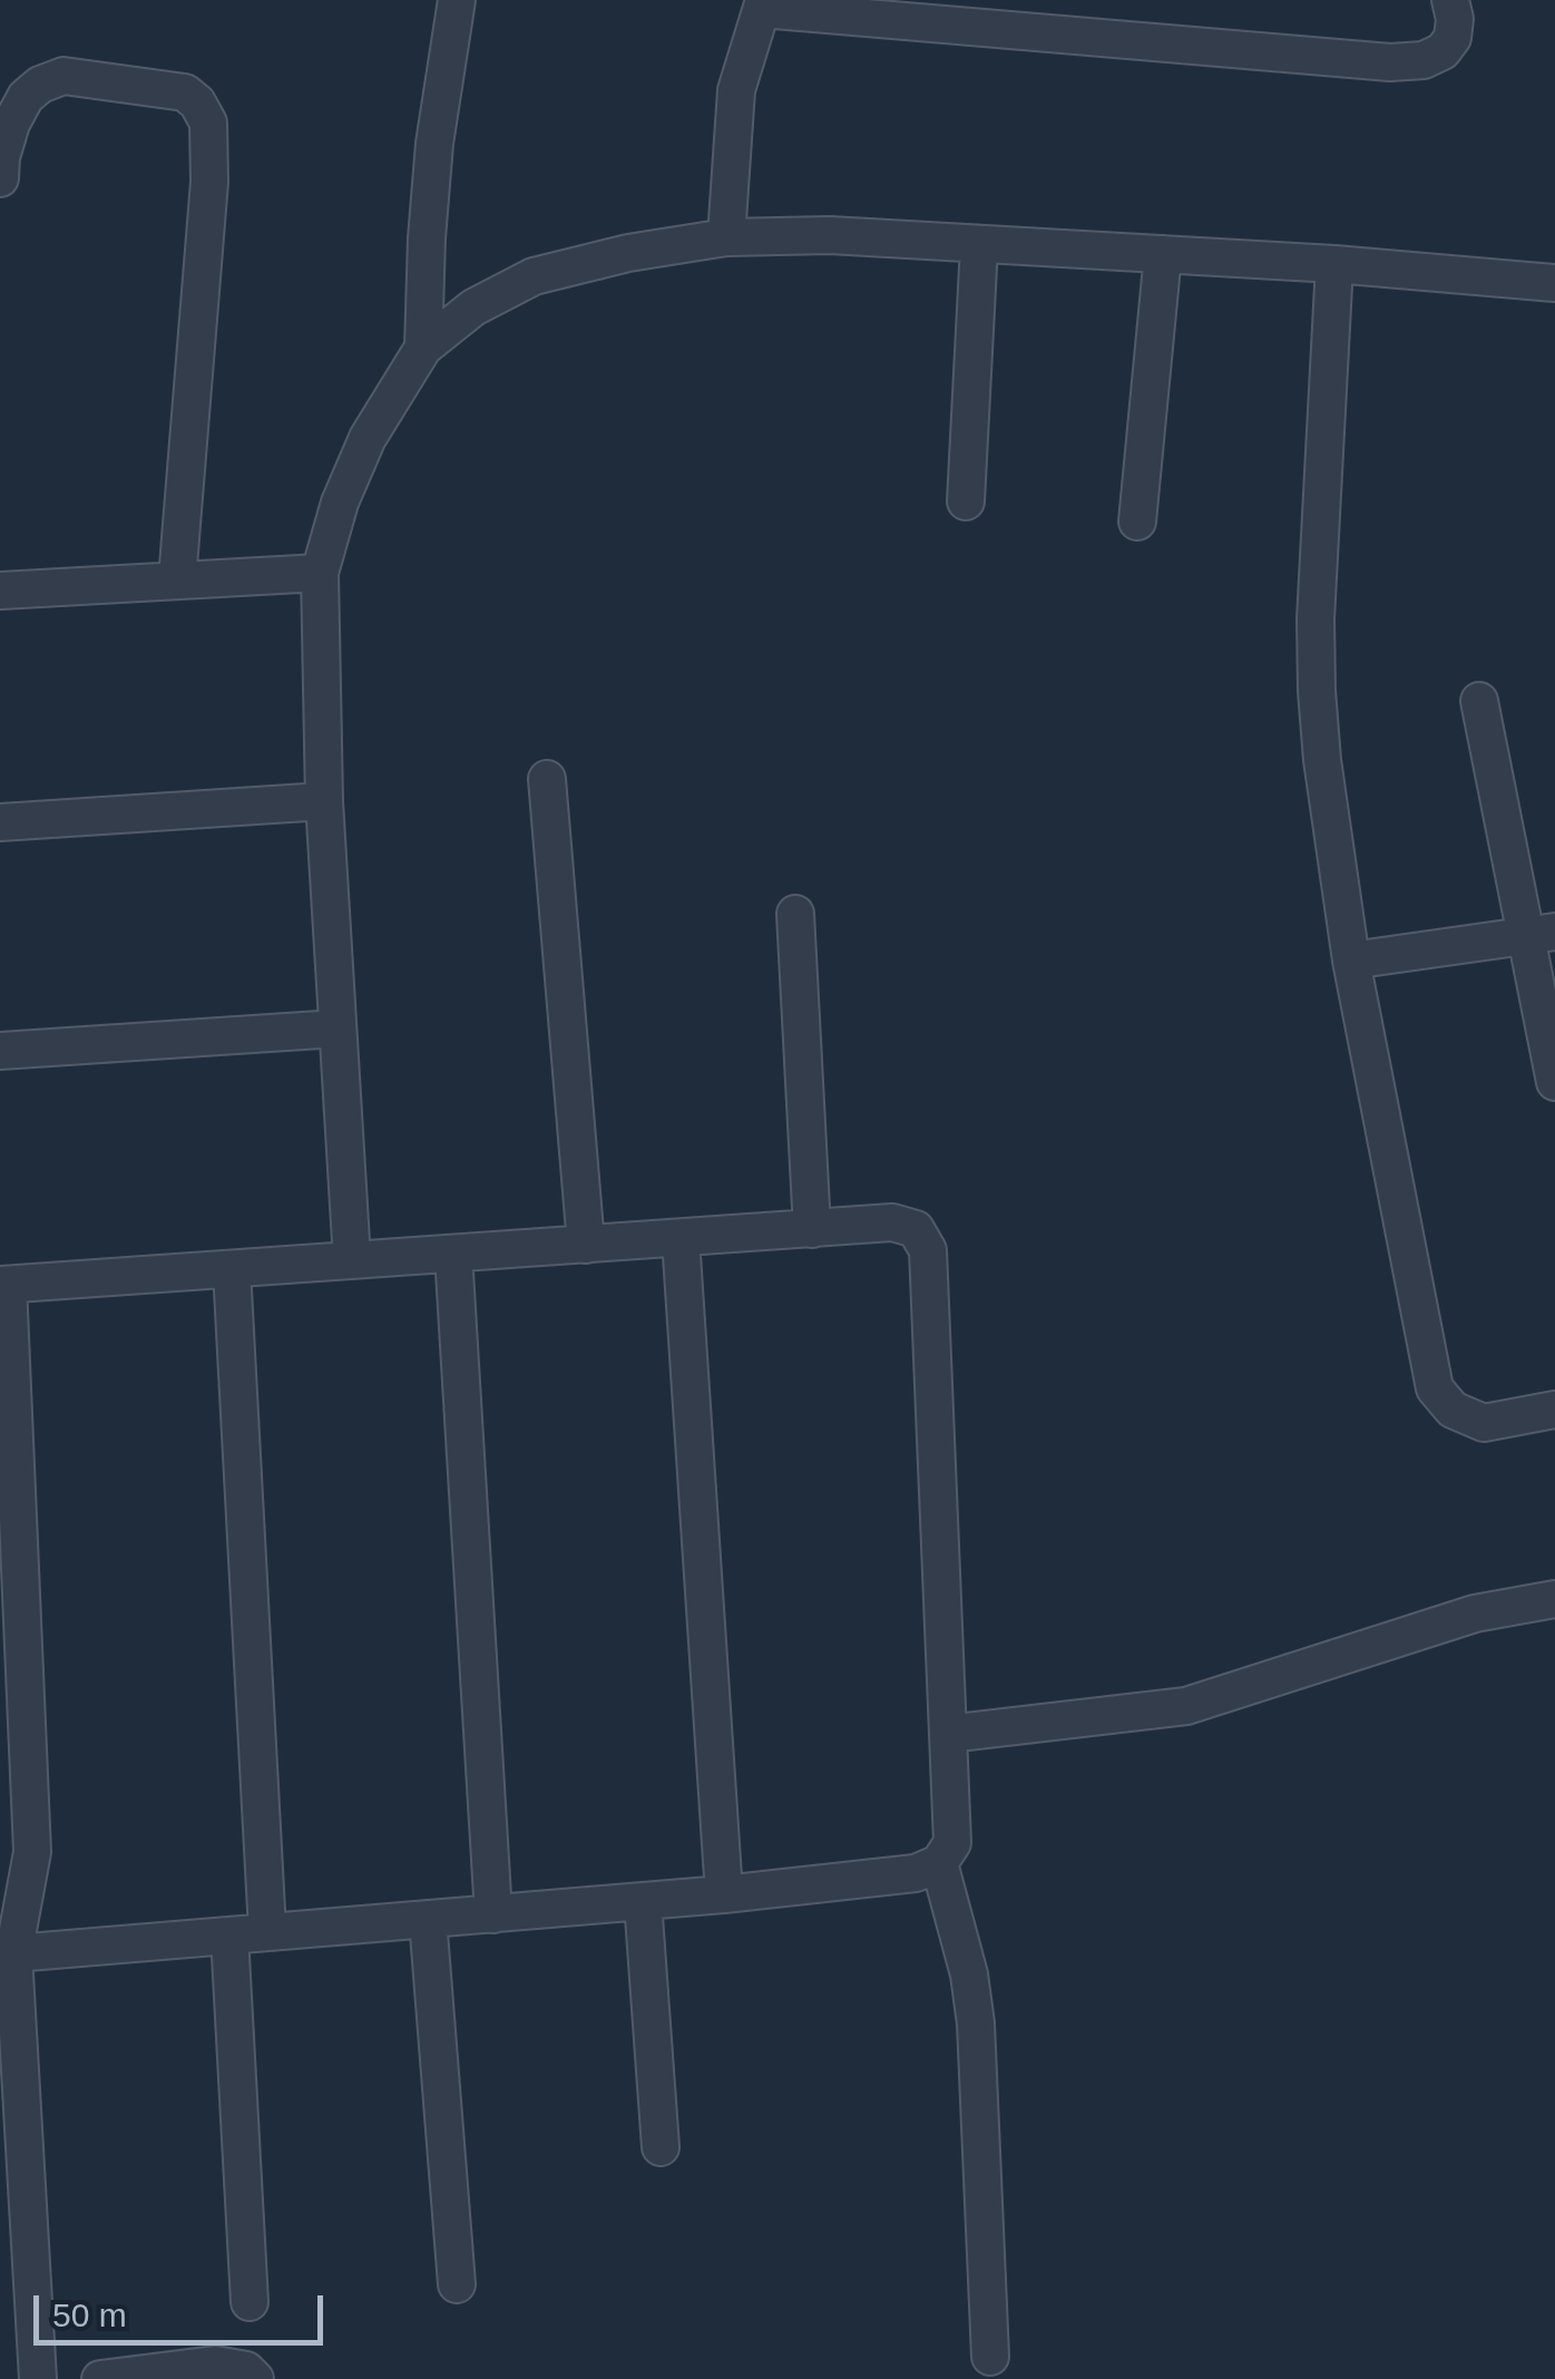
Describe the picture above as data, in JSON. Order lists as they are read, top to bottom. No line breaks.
{"scale_bar":"50 m"}
